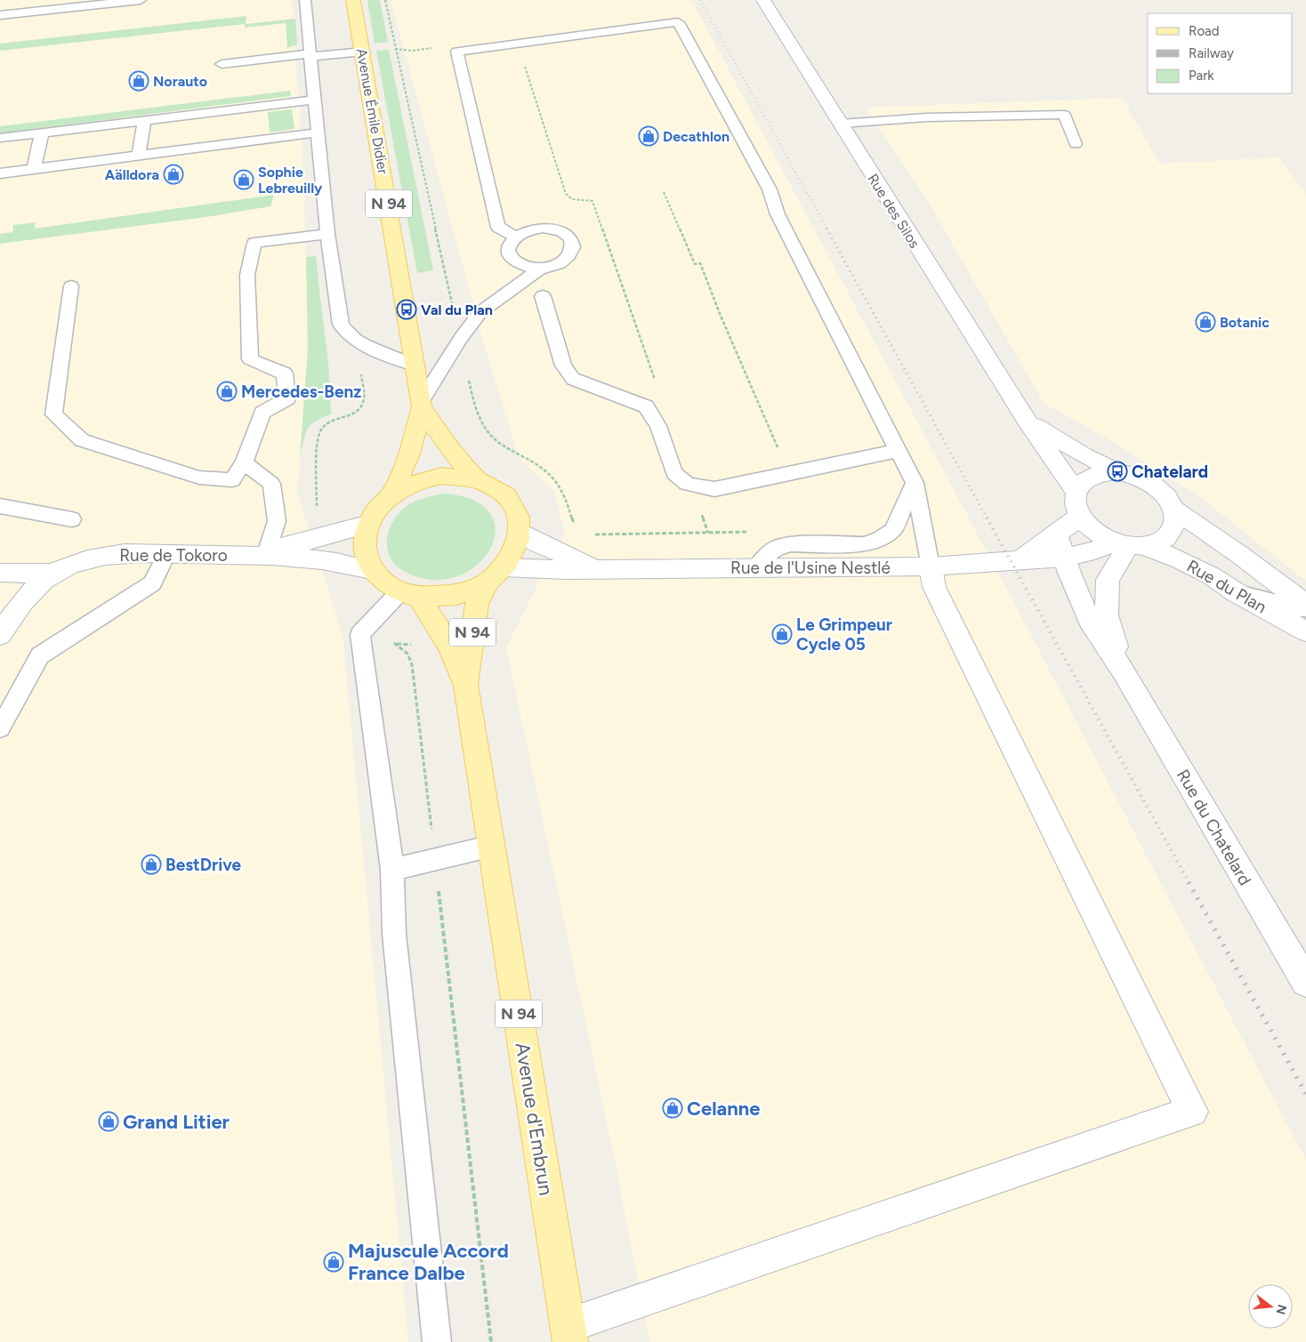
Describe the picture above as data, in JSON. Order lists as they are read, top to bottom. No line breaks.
{"streets":{"main road":["Avenue Émile Didier","N 94","Avenue d'Embrun"],"street":["Rue des Silos","Rue de Tokoro","Rue de l'Usine Nestlé","Rue du Plan","Rue du Chatelard"]},"crossings":[["Avenue Émile Didier","Rue de Tokoro"],["Avenue Émile Didier","Rue de l'Usine Nestlé"],["Avenue Émile Didier","Avenue d'Embrun"],["Rue des Silos","Rue de l'Usine Nestlé"],["Rue des Silos","Rue du Plan"],["Rue des Silos","Rue du Chatelard"],["Rue de Tokoro","Rue de l'Usine Nestlé"],["Rue de Tokoro","Avenue d'Embrun"],["Rue de l'Usine Nestlé","Rue du Plan"],["Rue de l'Usine Nestlé","Rue du Chatelard"],["Rue de l'Usine Nestlé","Avenue d'Embrun"],["Rue du Plan","Rue du Chatelard"]],"places":{"shop":["Norauto","Decathlon","Aälldora","Sophie Lebreuilly","Botanic","Mercedes-Benz","Le Grimpeur Cycle 05","BestDrive","Celanne","Grand Litier","Majuscule Accord France Dalbe"],"bus stop":["Val du Plan","Chatelard"]},"legend":["Road","Railway","Park"],"north":"right"}
